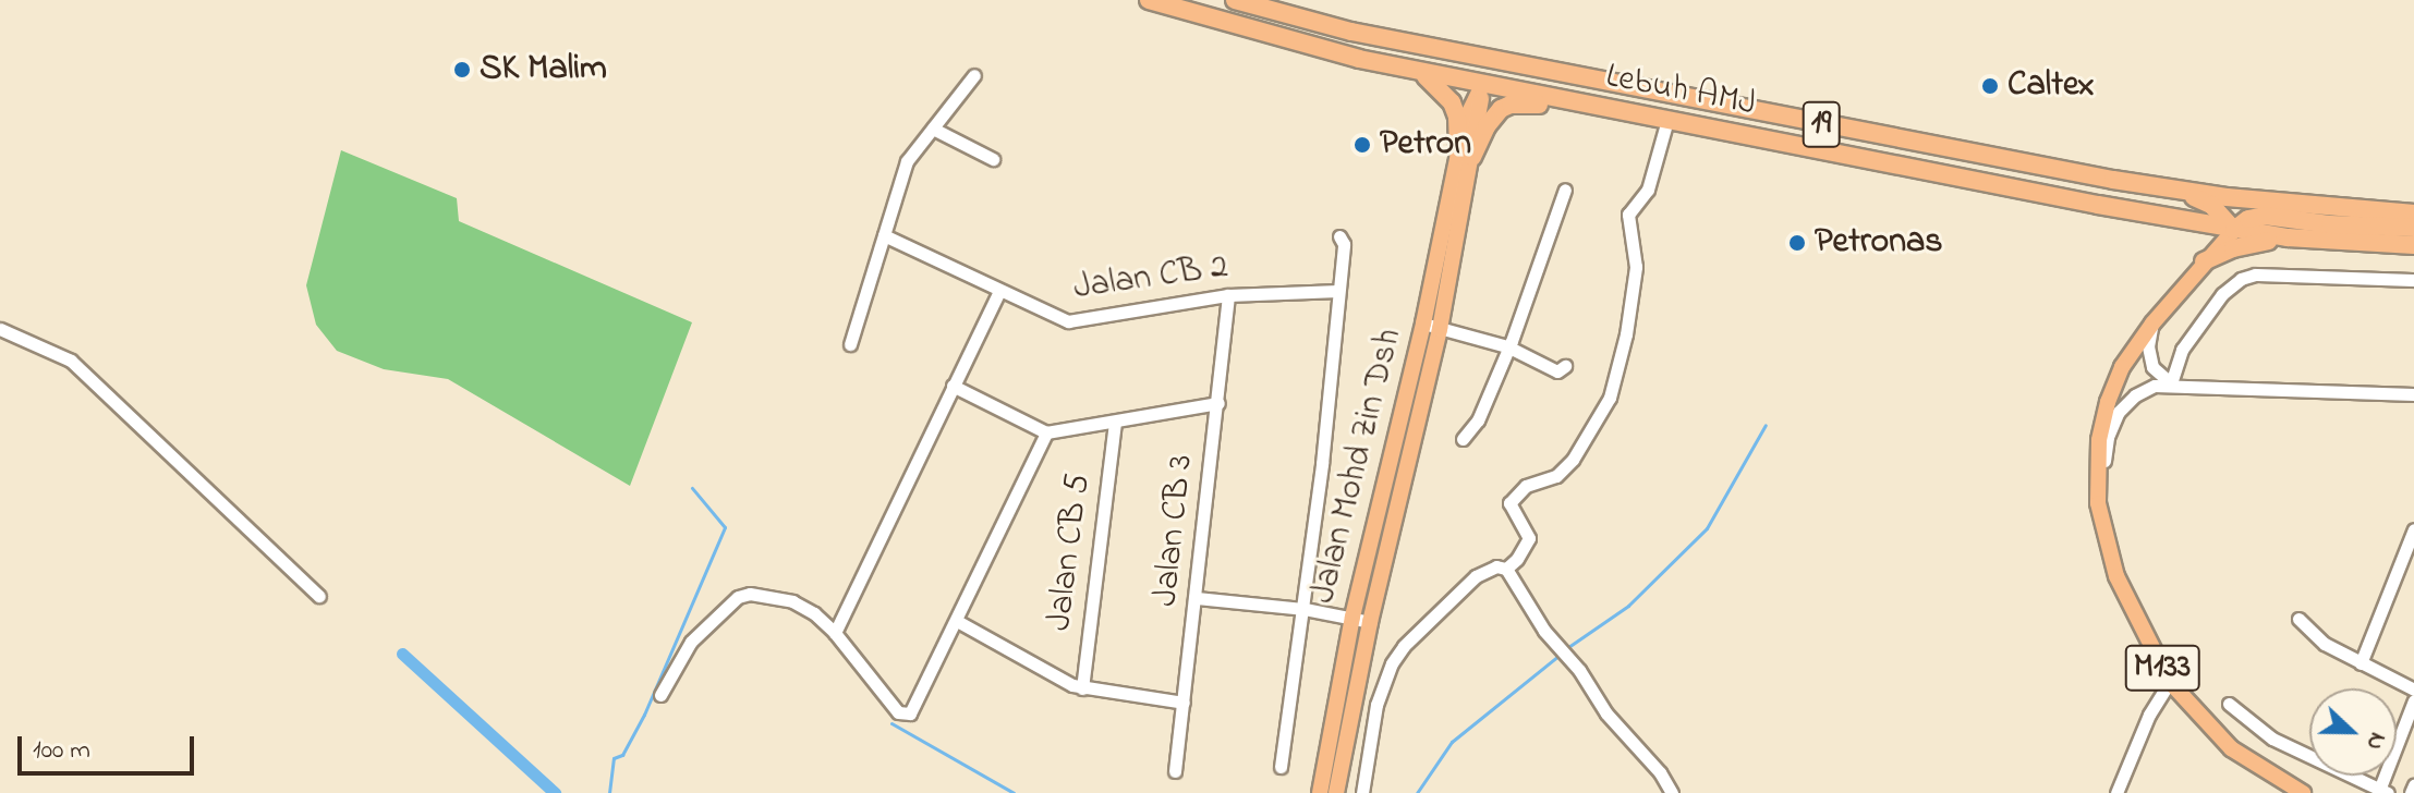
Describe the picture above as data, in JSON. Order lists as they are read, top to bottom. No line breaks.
{"streets":{"highway":["Lebuh AMJ","19"],"main road":["Jalan Mohd Zin Dsh","M133"],"street":["Jalan CB 2","Jalan CB 3","Jalan CB 5"]},"crossings":[["Lebuh AMJ","Jalan Mohd Zin Dsh"],["Lebuh AMJ","M133"],["Jalan CB 2","Jalan CB 3"]],"places":["SK Malim","Caltex","Petron","Petronas"],"scale_bar":"100 m","north":"right"}
